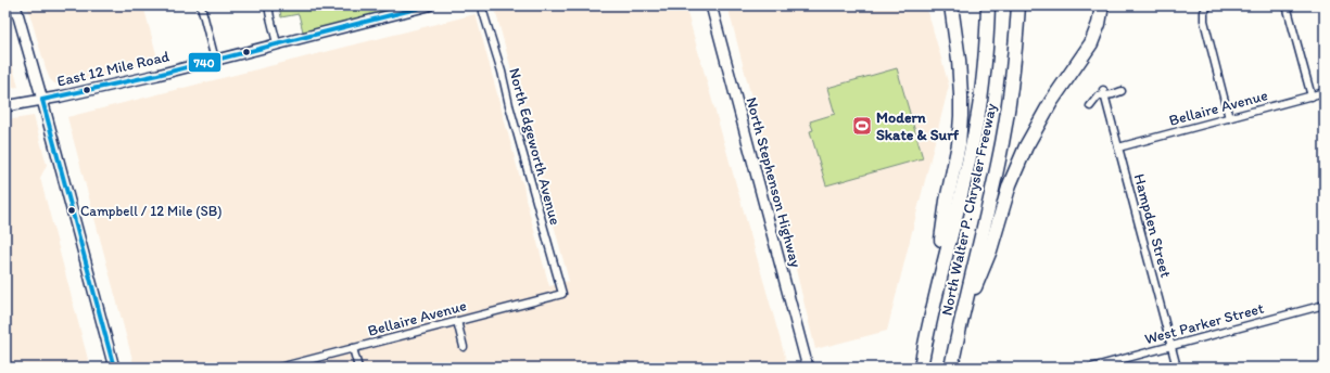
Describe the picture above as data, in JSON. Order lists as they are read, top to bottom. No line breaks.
{"streets":{"highway":["North Walter P. Chrysler Freeway"],"main road":["East 12 Mile Road","North Stephenson Highway"],"street":["Bellaire Avenue","North Edgeworth Avenue","Hampden Street","West Parker Street"]},"crossings":[["Bellaire Avenue","North Edgeworth Avenue"],["Bellaire Avenue","Hampden Street"],["Hampden Street","West Parker Street"]],"places":{"sports":["Modern Skate & Surf"],"other":["Campbell / 12 Mile (SB)"]},"lines":["transit line 740"]}
